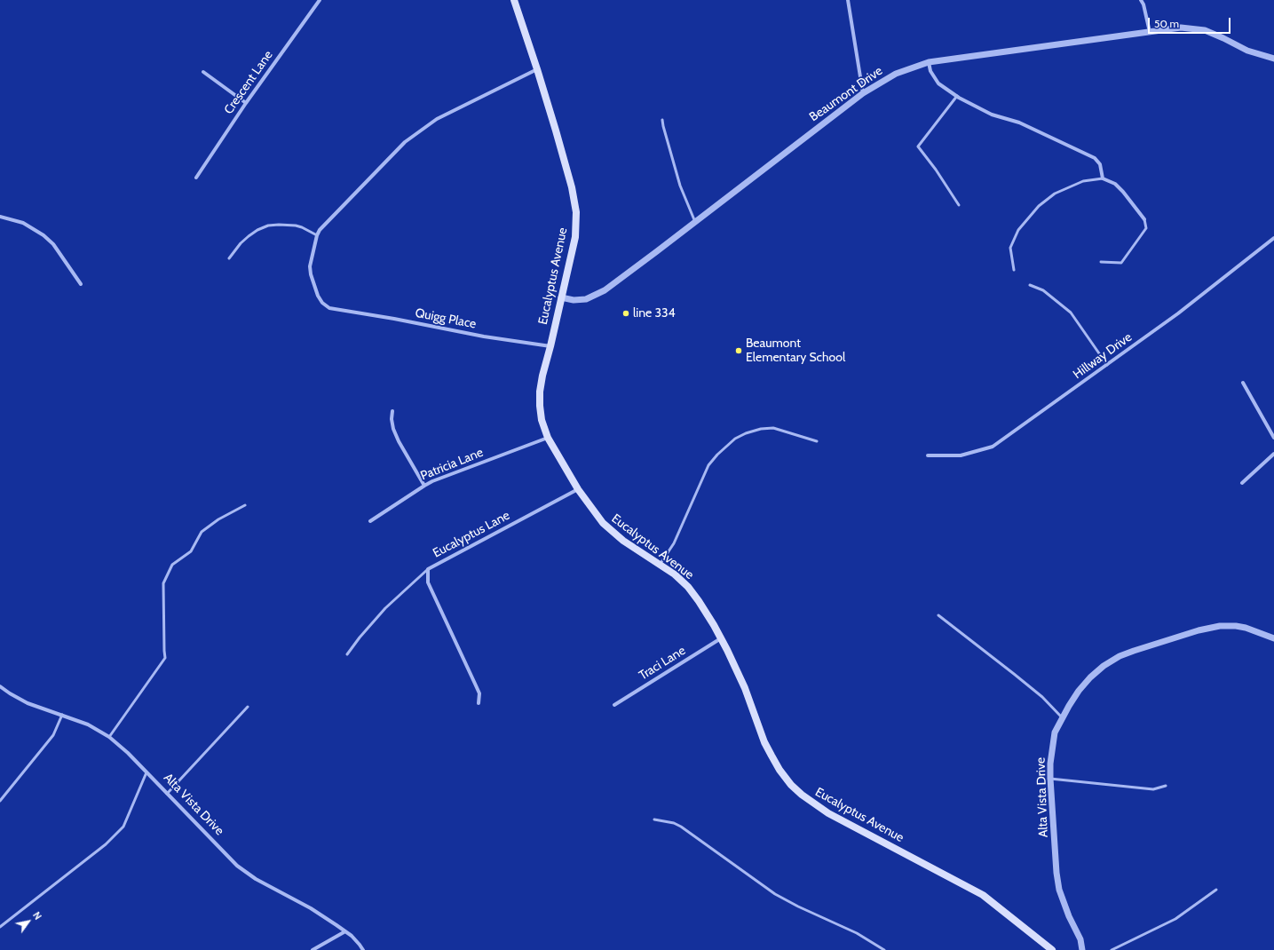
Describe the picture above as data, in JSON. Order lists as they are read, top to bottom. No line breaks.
{"streets":{"main road":["Eucalyptus Avenue"],"street":["Crescent Lane","Beaumont Drive","Quigg Place","Hillway Drive","Patricia Lane","Eucalyptus Lane","Traci Lane","Alta Vista Drive"]},"crossings":[["Beaumont Drive","Eucalyptus Avenue"],["Eucalyptus Avenue","Quigg Place"],["Eucalyptus Avenue","Patricia Lane"],["Eucalyptus Avenue","Eucalyptus Lane"],["Eucalyptus Avenue","Traci Lane"]],"places":["line 334","Beaumont Elementary School"],"scale_bar":"50 m","north":"top right"}
